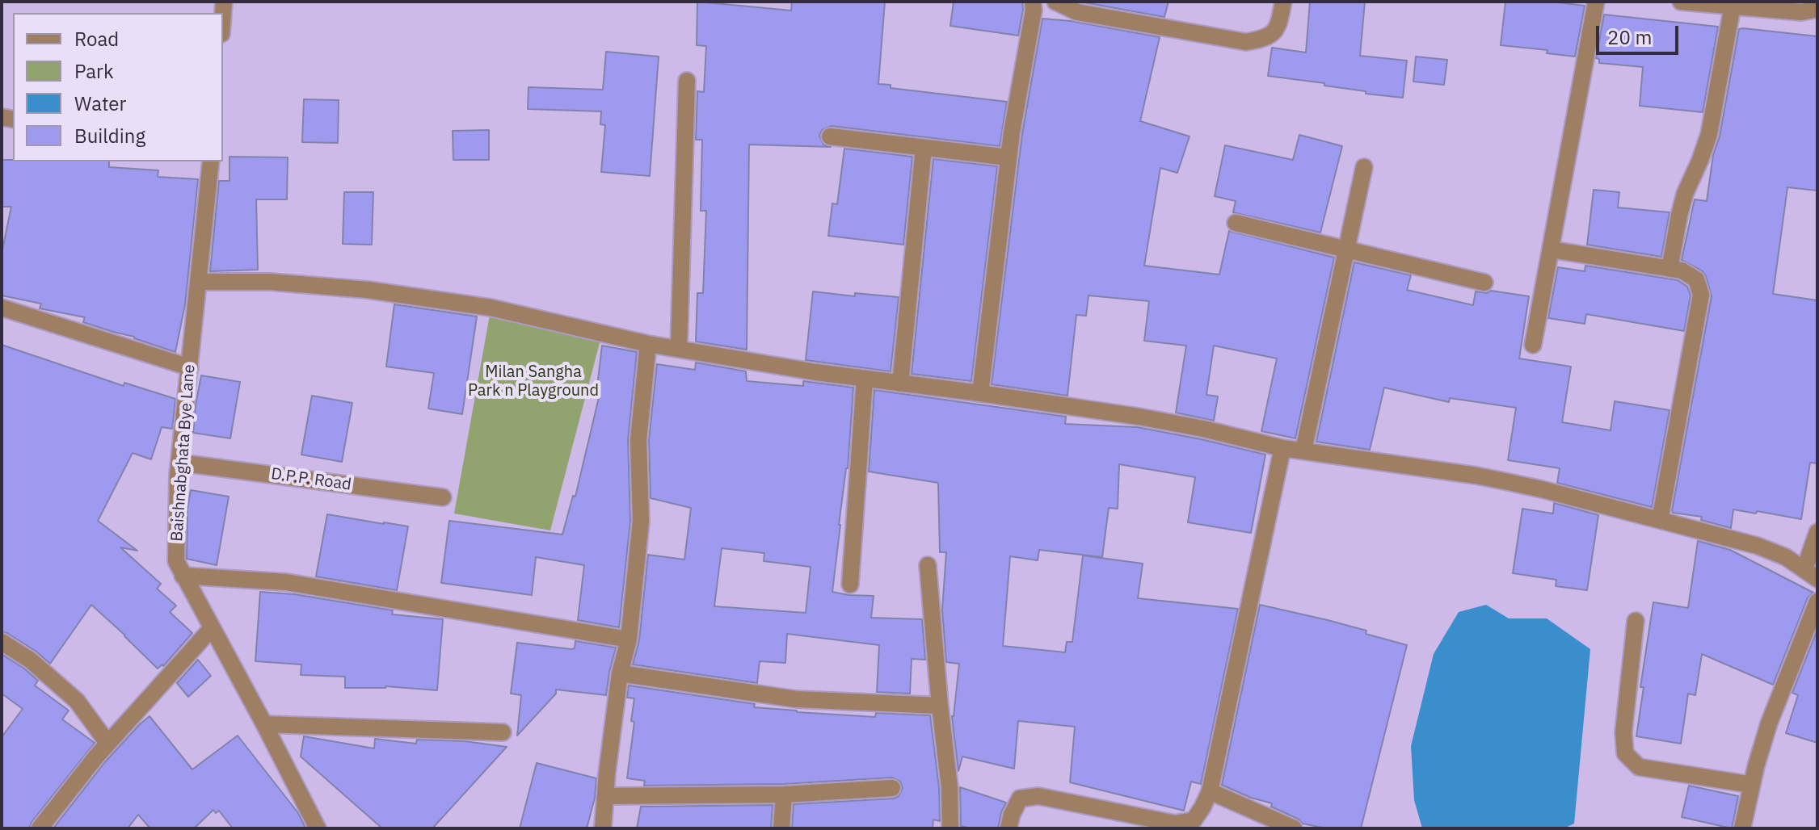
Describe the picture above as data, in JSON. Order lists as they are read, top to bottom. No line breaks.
{"streets":{"street":["Baishnabghata Bye Lane","D.P.P. Road"]},"crossings":[["Baishnabghata Bye Lane","D.P.P. Road"]],"parks":["Milan Sangha Park n Playground"],"legend":["Road","Park","Water","Building"],"scale_bar":"20 m"}
